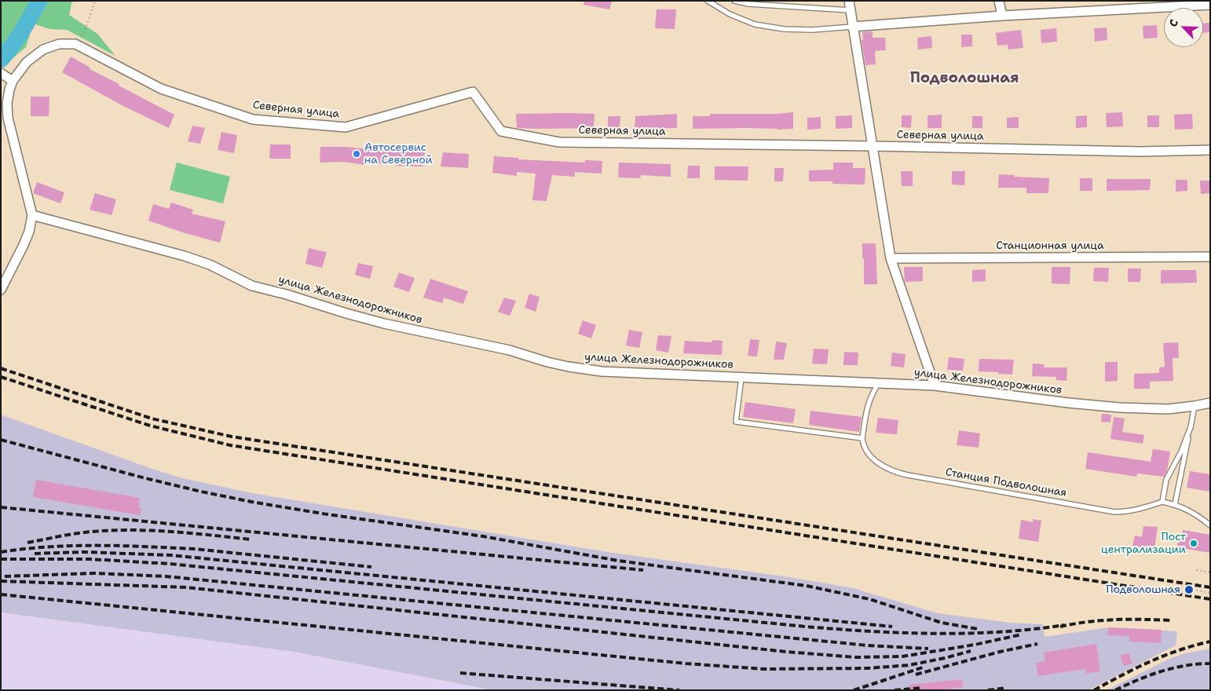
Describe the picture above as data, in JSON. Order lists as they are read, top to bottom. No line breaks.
{"streets":{"street":["Северная улица","Станционная улица","улица Железнодорожников"],"lane":["Станция Подволошная"]},"districts":["Подволошная"],"places":["Автосервис на Северной","Пост централизации","Подволошная"],"north":"top left"}
